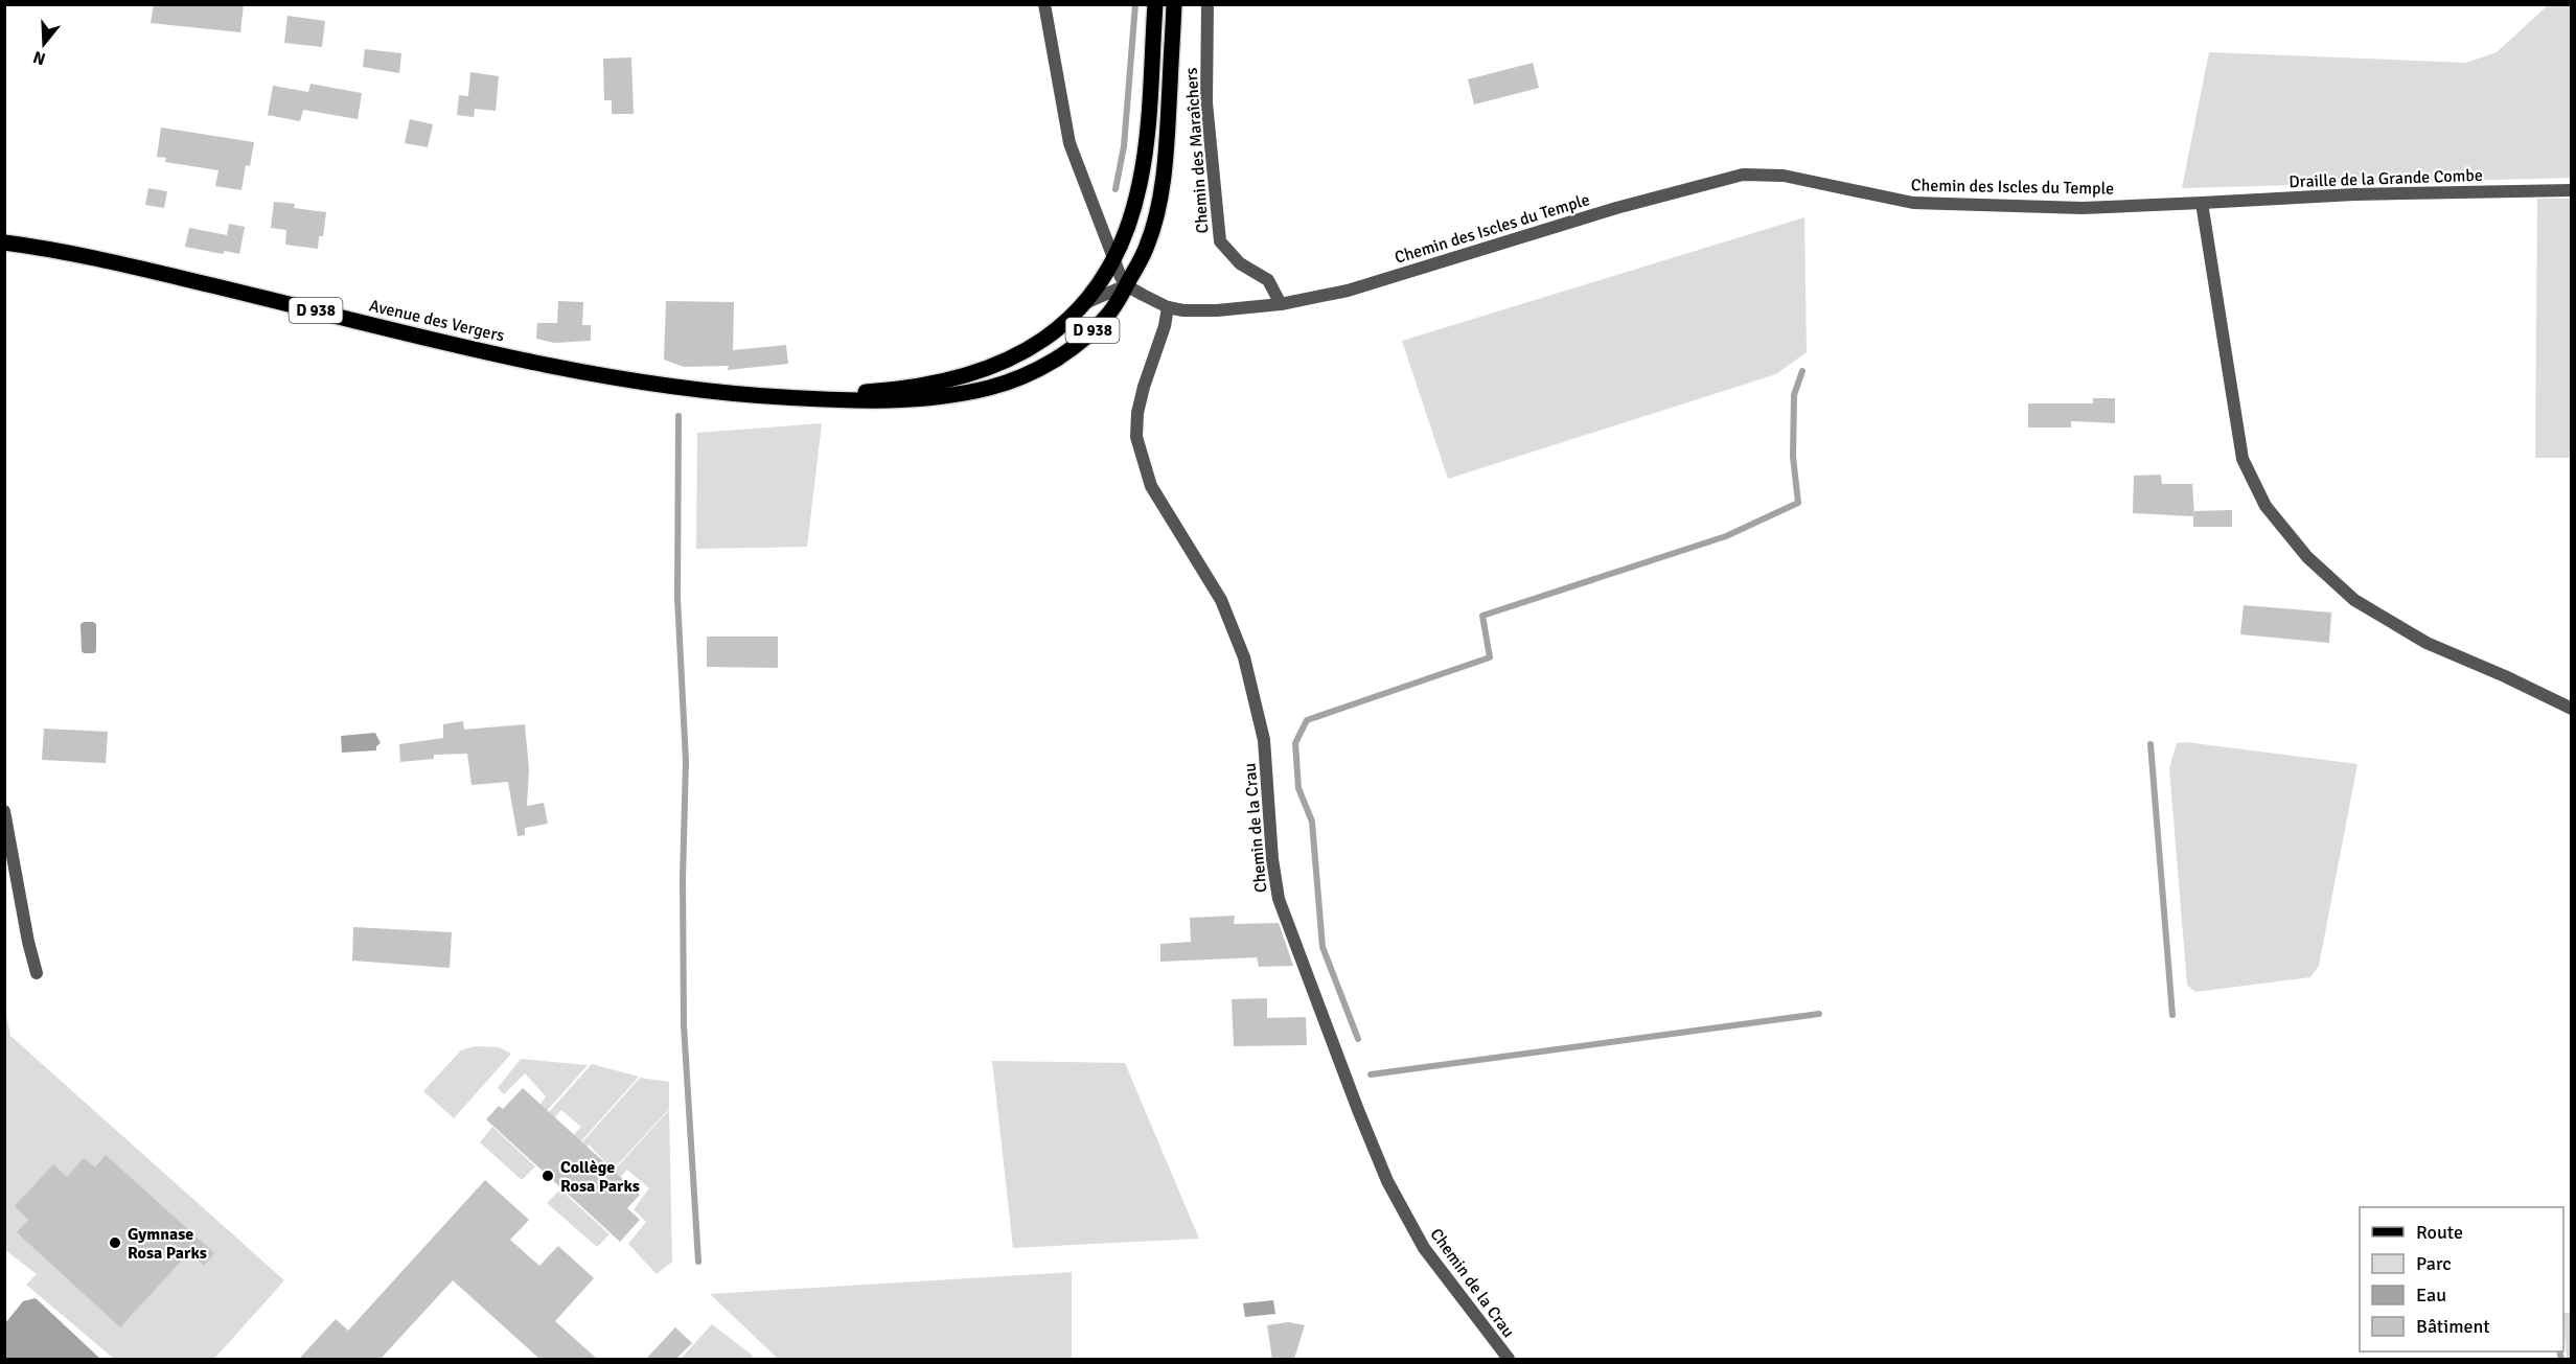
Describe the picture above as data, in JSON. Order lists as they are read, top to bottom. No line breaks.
{"streets":{"main road":["D 938","Avenue des Vergers"],"street":["Chemin des Maraîchers","Draille de la Grande Combe","Chemin des Iscles du Temple","Chemin de la Crau"]},"crossings":[["Chemin des Maraîchers","Chemin des Iscles du Temple"],["Draille de la Grande Combe","Chemin des Iscles du Temple"],["Chemin des Iscles du Temple","D 938"],["Chemin des Iscles du Temple","Chemin de la Crau"],["D 938","Avenue des Vergers"]],"places":["Collège Rosa Parks","Gymnase Rosa Parks"],"legend":["Route","Parc","Eau","Bâtiment"],"north":"bottom"}
